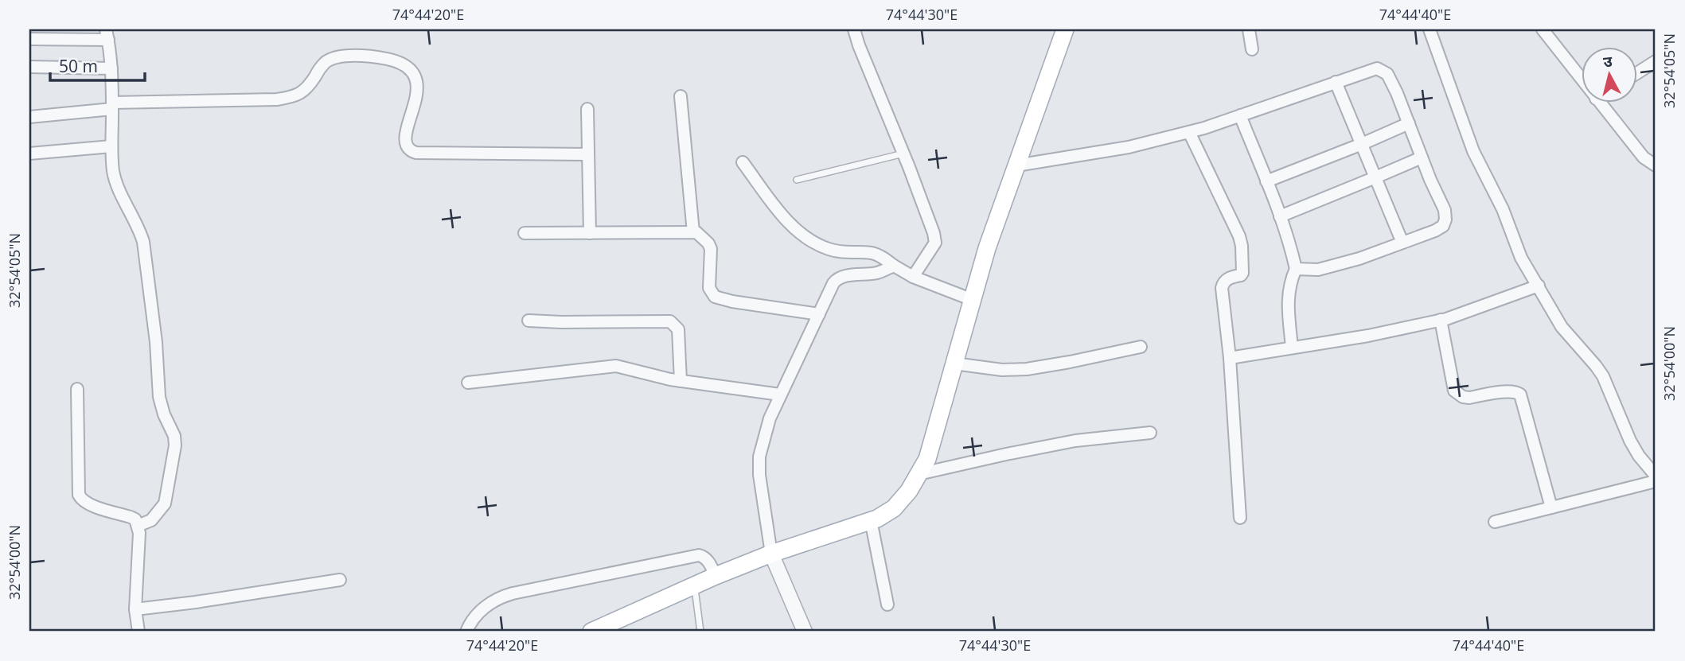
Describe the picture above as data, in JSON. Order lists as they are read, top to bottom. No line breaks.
{"scale_bar":"50 m","north":"top","coordinates":["74°44'20\"E","74°44'30\"E","74°44'40\"E","32°54'05\"N","32°54'00\"N"]}
